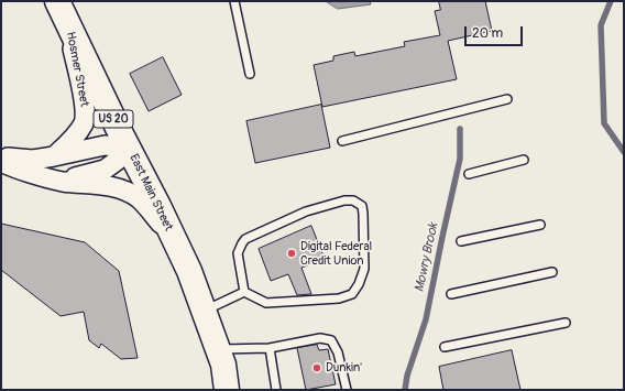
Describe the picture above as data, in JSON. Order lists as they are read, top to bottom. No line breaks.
{"streets":{"main road":["US 20","East Main Street"],"street":["Hosmer Street"]},"crossings":[["Hosmer Street","East Main Street"]],"water":["Mowry Brook"],"places":["Digital Federal Credit Union","Dunkin'"],"scale_bar":"20 m"}
